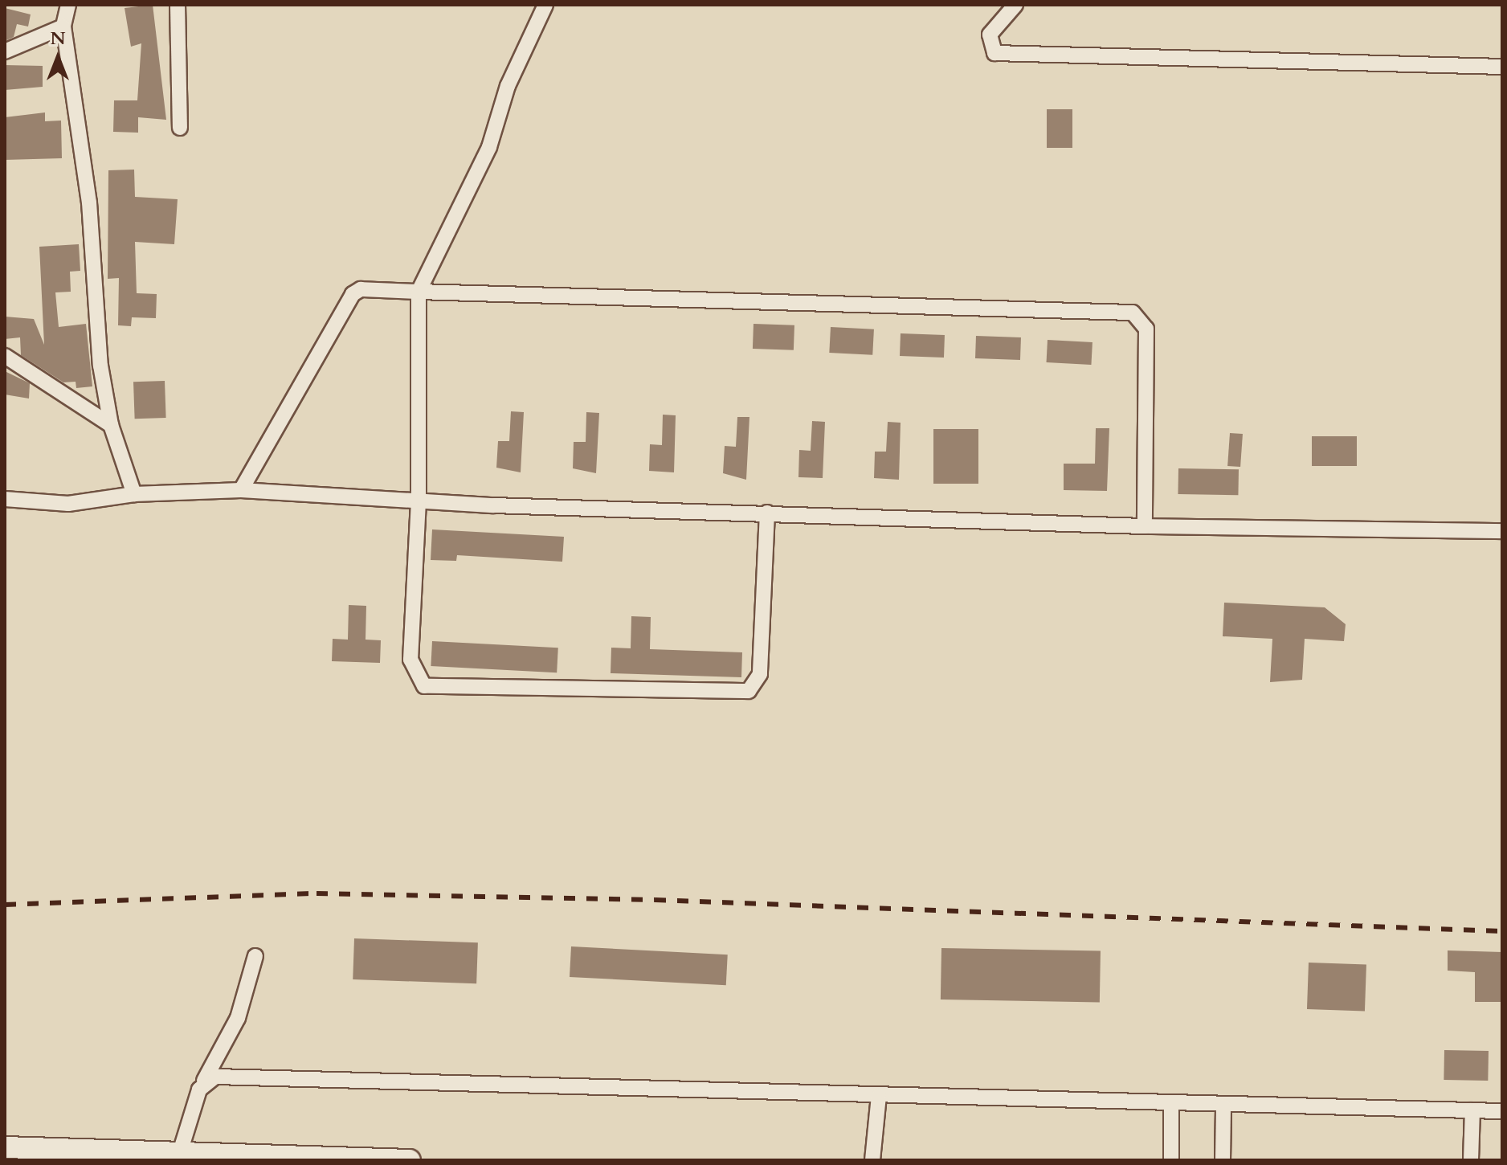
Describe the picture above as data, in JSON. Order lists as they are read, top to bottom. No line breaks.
{"north":"top"}
